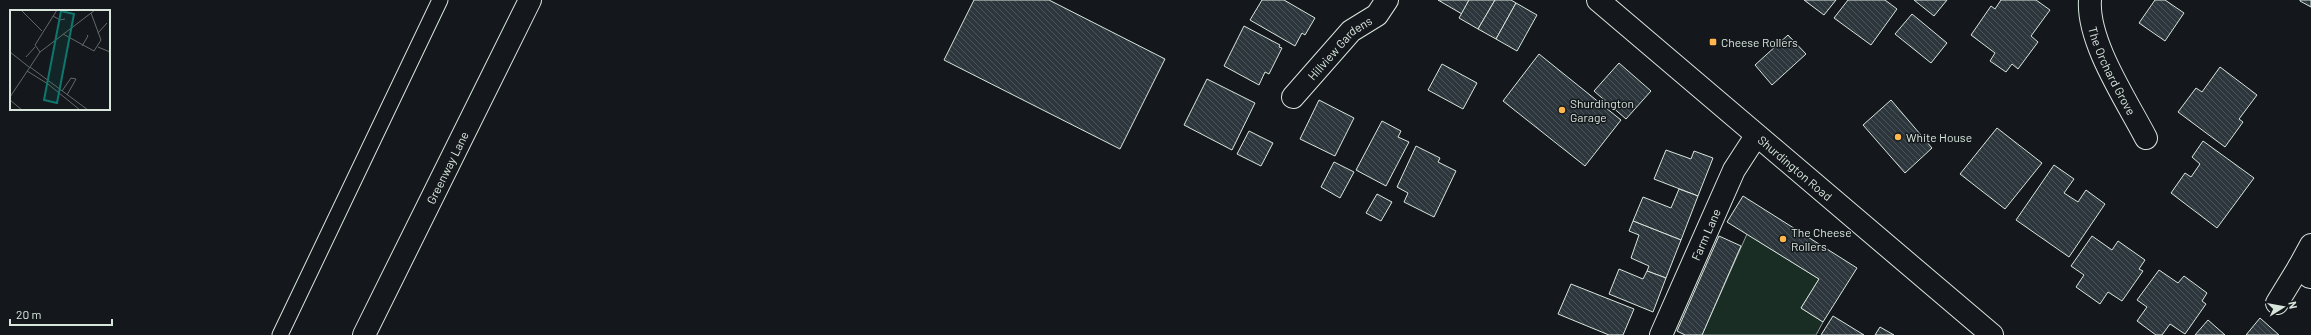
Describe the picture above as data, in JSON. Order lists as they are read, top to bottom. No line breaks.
{"streets":{"street":["Hillview Gardens","The Orchard Grove","Greenway Lane","Shurdington Road","Farm Lane"]},"crossings":[["Shurdington Road","Farm Lane"]],"places":{"transit":["Cheese Rollers"],"other":["Shurdington Garage","White House","The Cheese Rollers"]},"scale_bar":"20 m","north":"right"}
